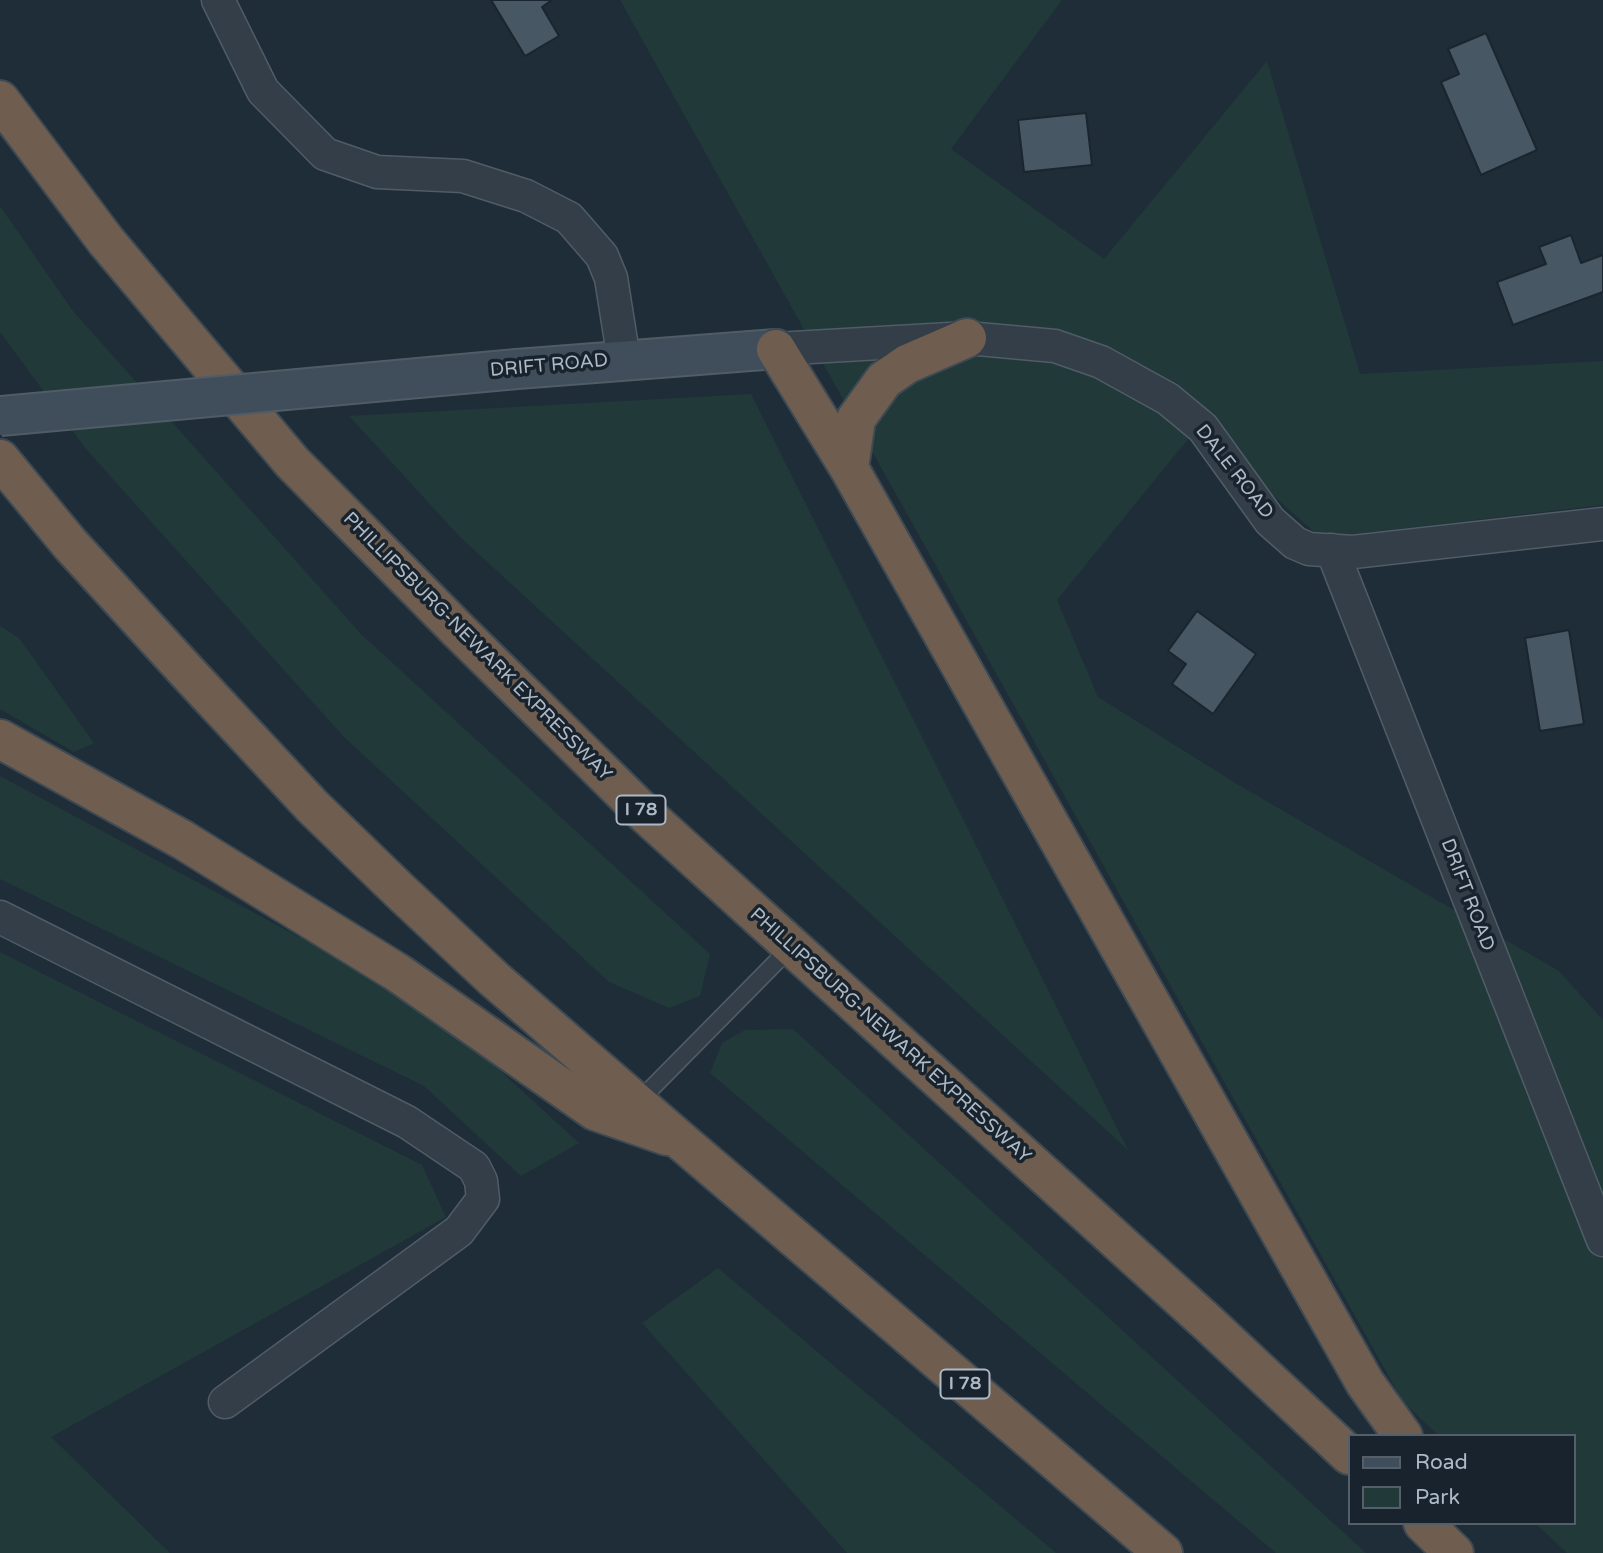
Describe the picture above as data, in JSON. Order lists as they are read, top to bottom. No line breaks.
{"streets":{"highway":["PHILLIPSBURG-NEWARK EXPRESSWAY","I 78"],"main road":["DRIFT ROAD","DALE ROAD"]},"crossings":[["DRIFT ROAD","DALE ROAD"]],"legend":["Road","Park"]}
